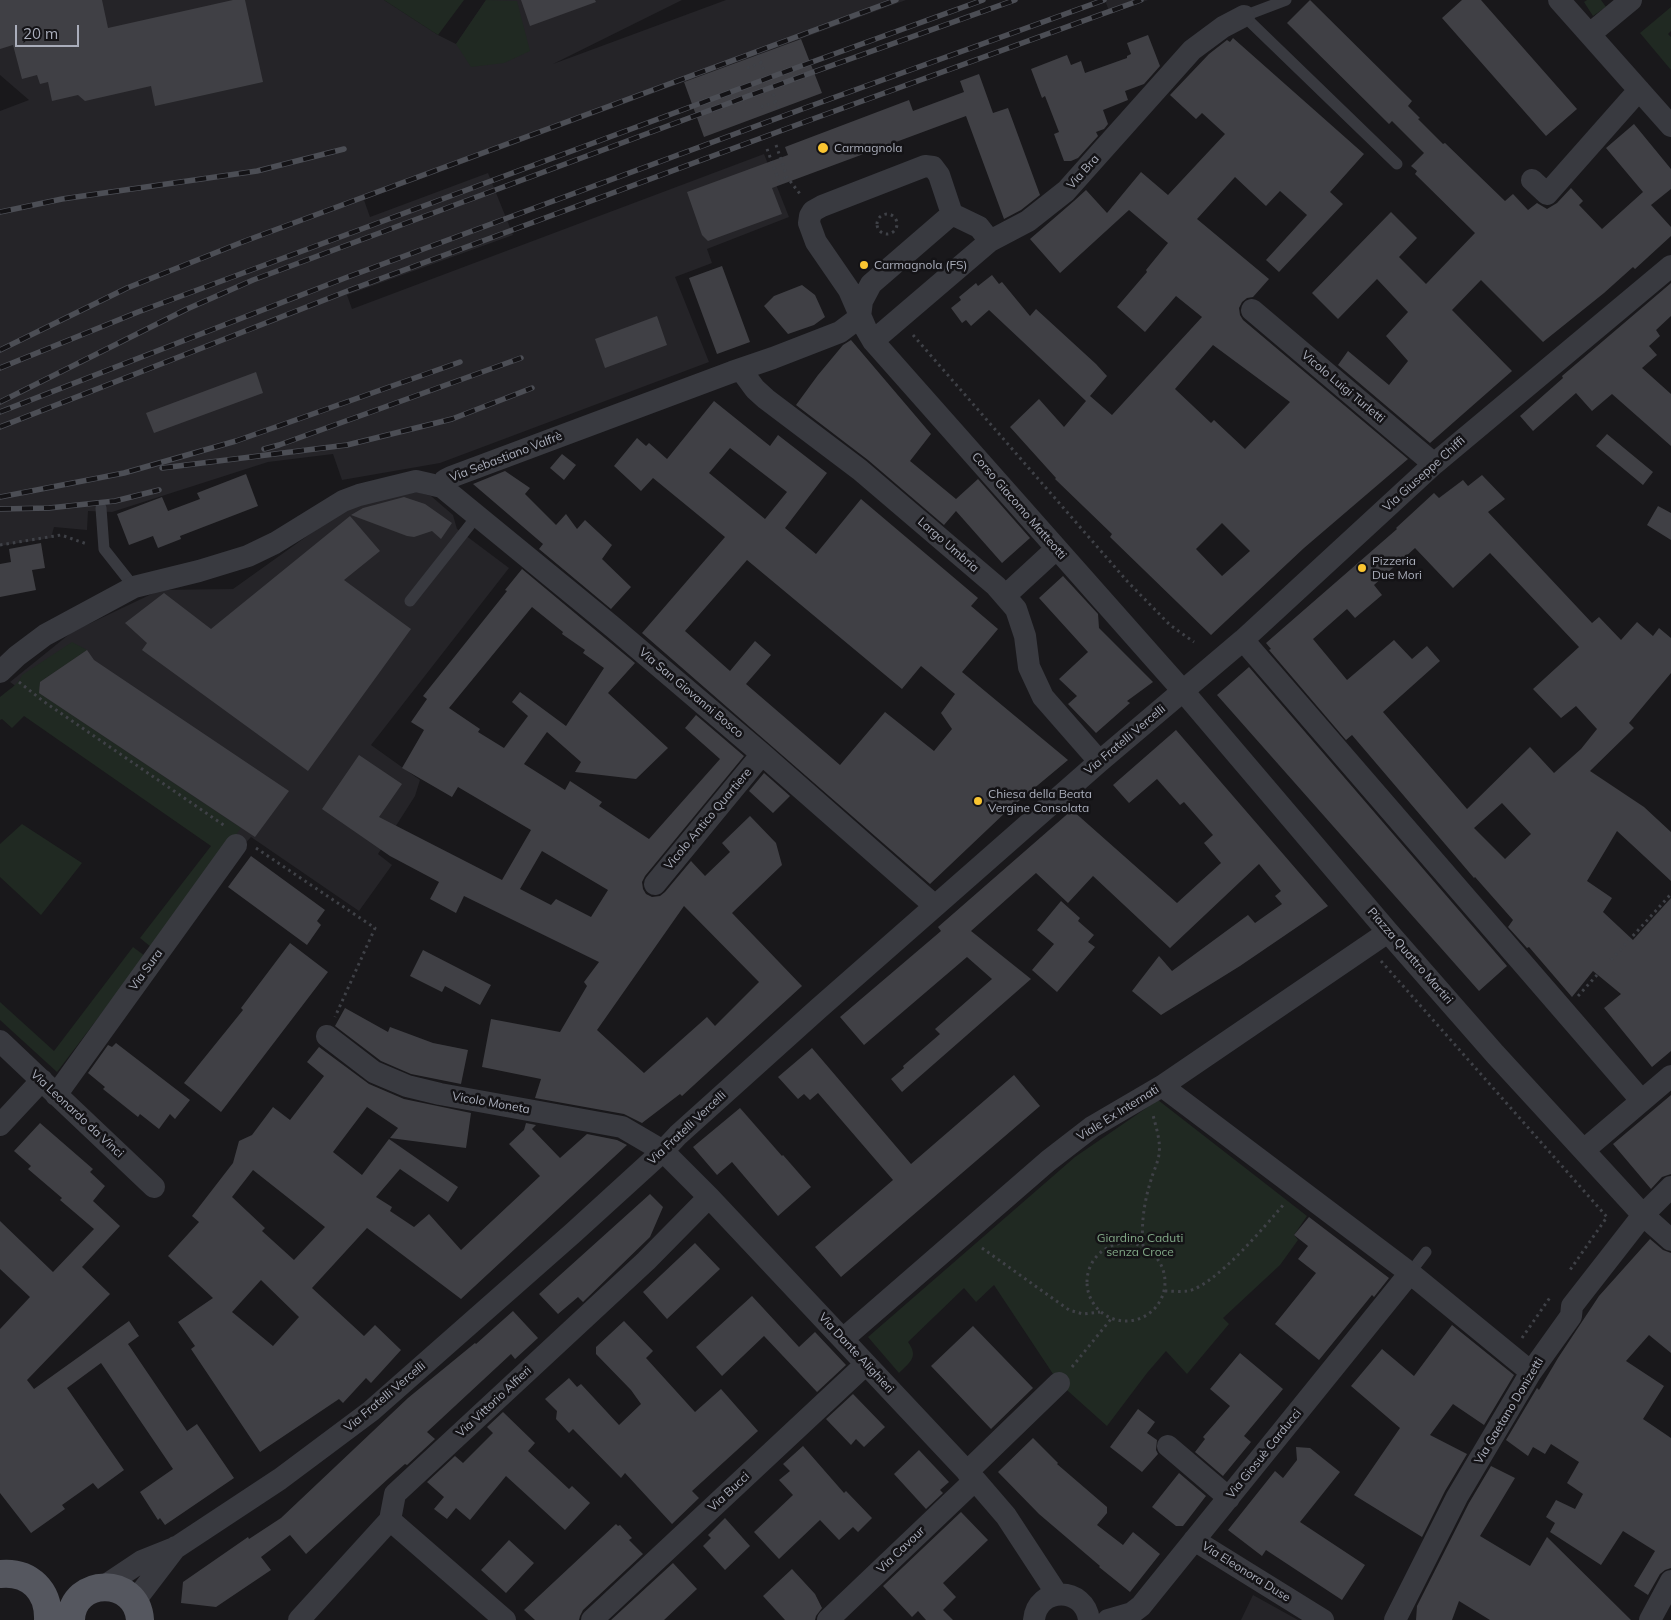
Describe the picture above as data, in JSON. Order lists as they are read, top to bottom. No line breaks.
{"streets":{"street":["Via Bra","Vicolo Luigi Turletti","Via Sebastiano Valfrè","Via Giuseppe Chiffi","Corso Giacomo Matteotti","Largo Umbria","Via San Giovanni Bosco","Via Fratelli Vercelli","Vicolo Antico Quartiere","Piazza Quattro Martiri","Via Sura","Vicolo Moneta","Viale Ex Internati","Via Leonardo da Vinci","Via Dante Alighieri","Via Vittorio Alfieri","Via Gaetano Donizetti","Via Giosuè Carducci","Via Bucci","Via Cavour","Via Eleonora Duse"]},"crossings":[["Via Bra","Corso Giacomo Matteotti"],["Vicolo Luigi Turletti","Via Giuseppe Chiffi"],["Via Sebastiano Valfrè","Corso Giacomo Matteotti"],["Via Sebastiano Valfrè","Largo Umbria"],["Via Sebastiano Valfrè","Via San Giovanni Bosco"],["Via Giuseppe Chiffi","Corso Giacomo Matteotti"],["Via Giuseppe Chiffi","Via Fratelli Vercelli"],["Via Giuseppe Chiffi","Piazza Quattro Martiri"],["Corso Giacomo Matteotti","Via Fratelli Vercelli"],["Corso Giacomo Matteotti","Piazza Quattro Martiri"],["Largo Umbria","Via Fratelli Vercelli"],["Via San Giovanni Bosco","Via Fratelli Vercelli"],["Via San Giovanni Bosco","Vicolo Antico Quartiere"],["Via Fratelli Vercelli","Piazza Quattro Martiri"],["Via Fratelli Vercelli","Vicolo Moneta"],["Via Fratelli Vercelli","Via Dante Alighieri"],["Piazza Quattro Martiri","Viale Ex Internati"],["Piazza Quattro Martiri","Via Gaetano Donizetti"],["Via Sura","Via Leonardo da Vinci"],["Vicolo Moneta","Via Dante Alighieri"],["Viale Ex Internati","Via Dante Alighieri"],["Via Dante Alighieri","Via Vittorio Alfieri"],["Via Dante Alighieri","Via Bucci"],["Via Dante Alighieri","Via Cavour"],["Via Giosuè Carducci","Via Eleonora Duse"]],"parks":["Giardino Caduti senza Croce"],"places":["Carmagnola","Carmagnola (FS)","Pizzeria Due Mori","Chiesa della Beata Vergine Consolata"],"scale_bar":"20 m"}
